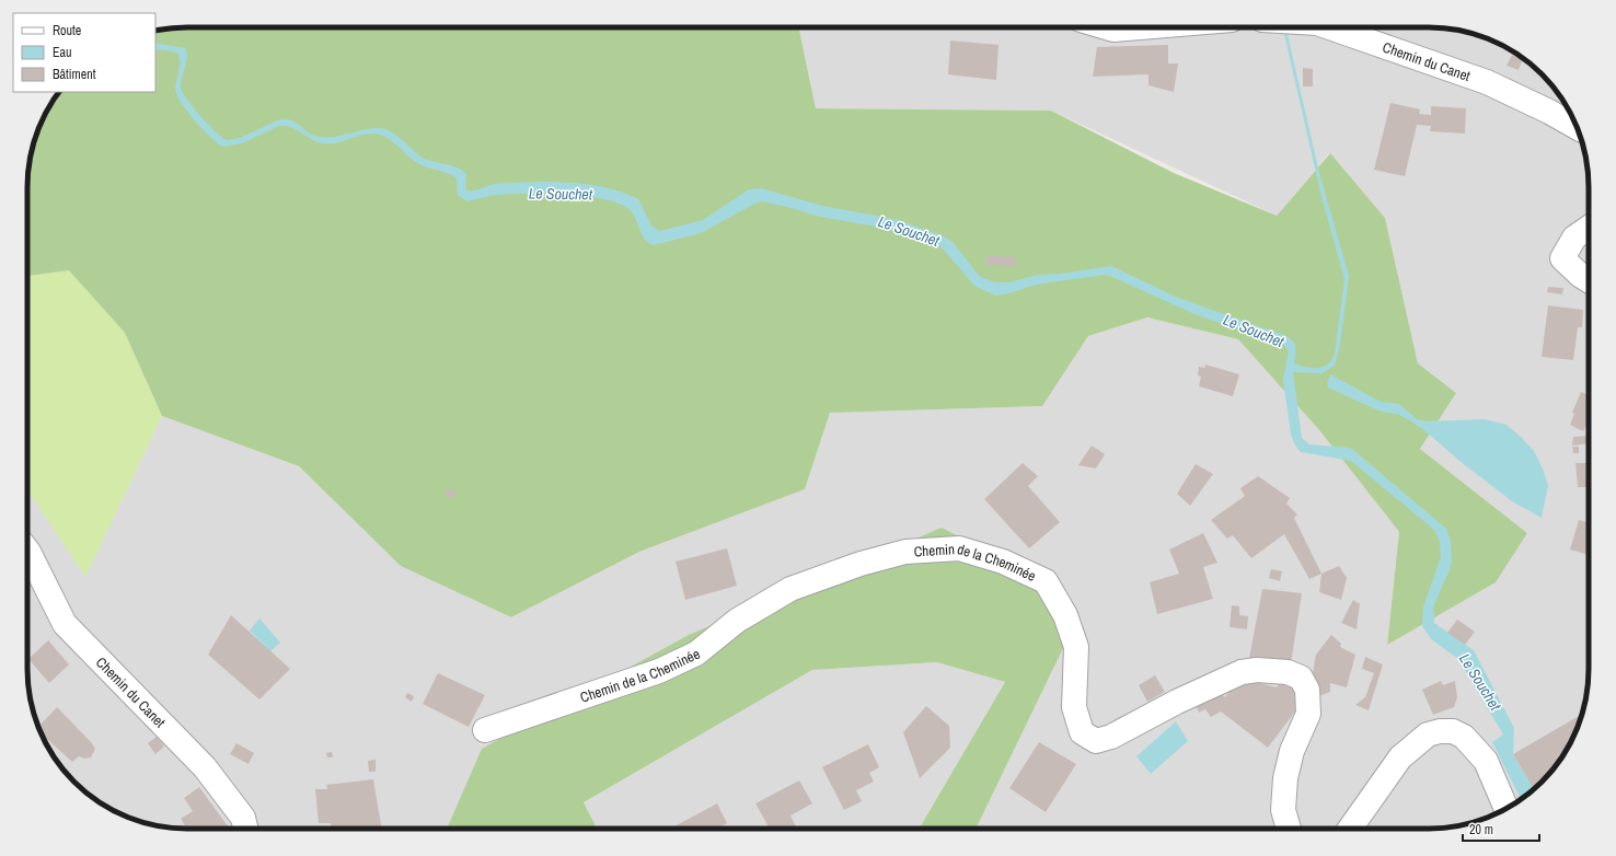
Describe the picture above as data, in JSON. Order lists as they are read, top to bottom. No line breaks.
{"streets":{"street":["Chemin du Canet","Chemin de la Cheminée"]},"water":["Le Souchet"],"legend":["Route","Eau","Bâtiment"],"scale_bar":"20 m"}
